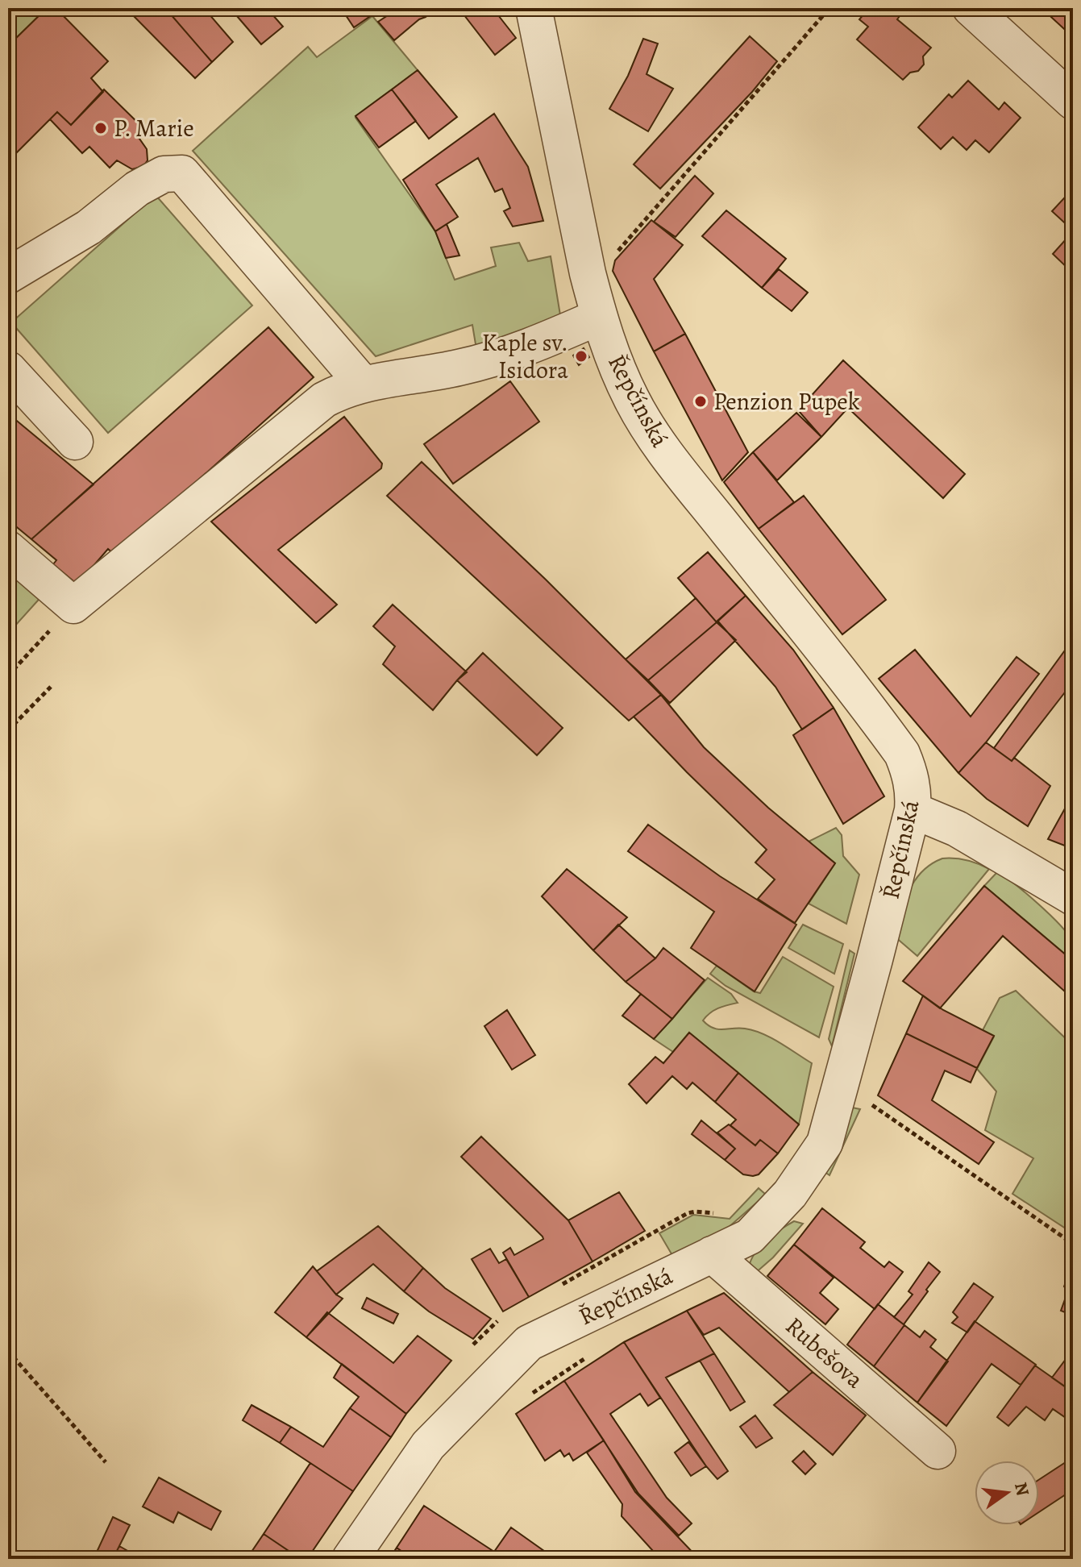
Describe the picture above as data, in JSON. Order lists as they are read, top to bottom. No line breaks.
{"streets":{"street":["Řepčínská","Rubešova"]},"crossings":[["Řepčínská","Rubešova"]],"places":["P. Marie","Kaple sv. Isidora","Penzion Pupek"],"north":"right"}
